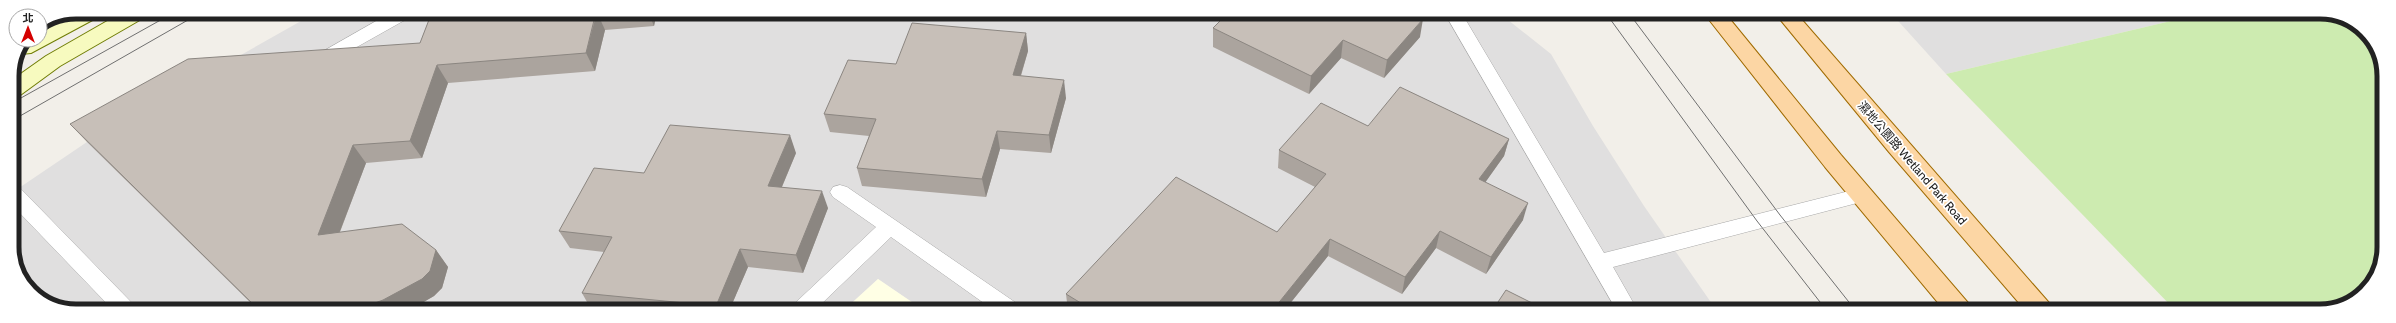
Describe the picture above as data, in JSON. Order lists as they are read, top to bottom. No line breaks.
{"streets":{"main road":["濕地公園路 Wetland Park Road"]},"north":"top"}
